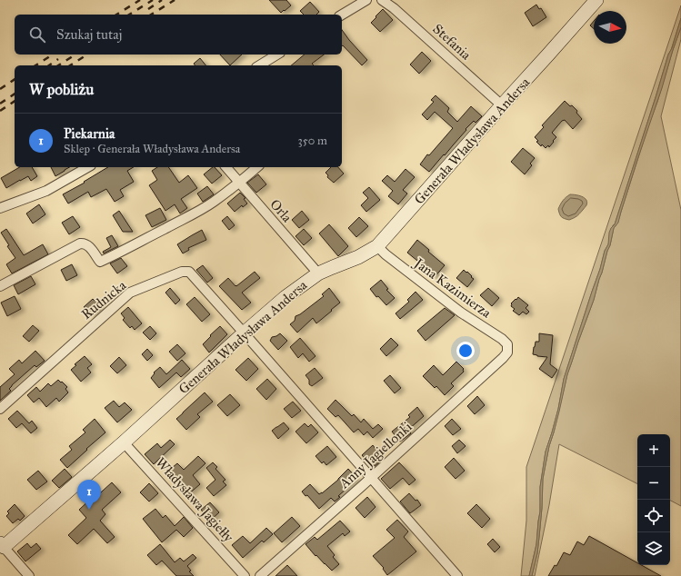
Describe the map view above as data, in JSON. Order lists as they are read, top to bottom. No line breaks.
{"streets":{"street":["Stefania","Generała Władysława Andersa","Orla","Jana Kazimierza","Rudnicka","Anny Jagiellonki","Władysława Jagiełły"]},"crossings":[["Stefania","Generała Władysława Andersa"],["Generała Władysława Andersa","Orla"],["Generała Władysława Andersa","Jana Kazimierza"],["Generała Władysława Andersa","Rudnicka"],["Generała Władysława Andersa","Władysława Jagiełły"],["Jana Kazimierza","Anny Jagiellonki"],["Rudnicka","Anny Jagiellonki"]],"north":"right","page":{"search":"Szukaj tutaj","heading":"W pobliżu","list":[{"mark":"1","name":"Piekarnia","note":"Sklep · Generała Władysława Andersa","value":"350 m"}],"map_buttons":["+","−"],"pins":"1"}}
